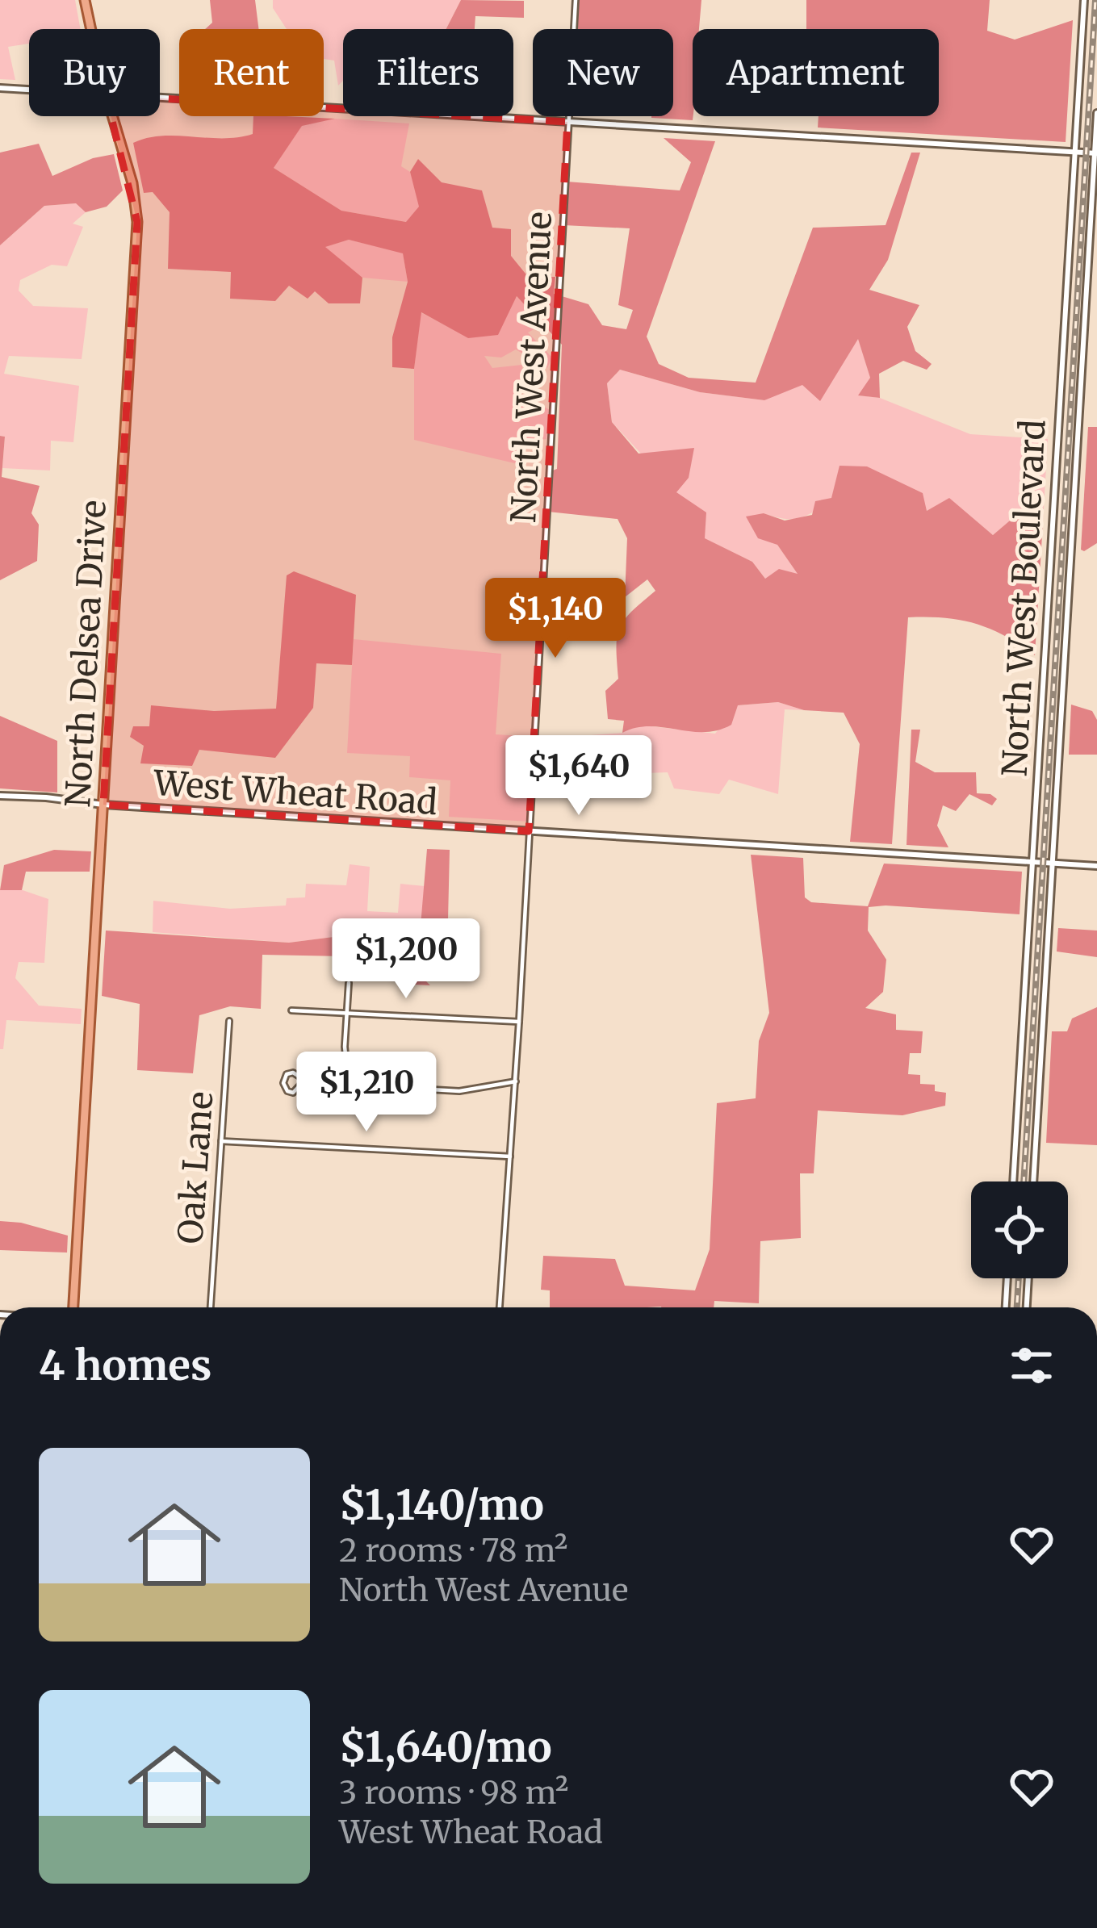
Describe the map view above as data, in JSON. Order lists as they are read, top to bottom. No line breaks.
{"streets":{"main road":["North West Boulevard","North Delsea Drive","West Wheat Road"],"street":["North West Avenue","Oak Lane"]},"crossings":[["North West Avenue","West Wheat Road"],["North West Boulevard","West Wheat Road"],["North Delsea Drive","West Wheat Road"]],"page":{"chip":["Buy","Rent","Filters","New","Apartment"],"price":["$1,140","$1,640","$1,200","$1,210"],"heading":"4 homes","list":[{"name":"$1,140/mo","note":"2 rooms · 78 m² · North West Avenue"},{"name":"$1,640/mo","note":"3 rooms · 98 m² · West Wheat Road"}]}}
